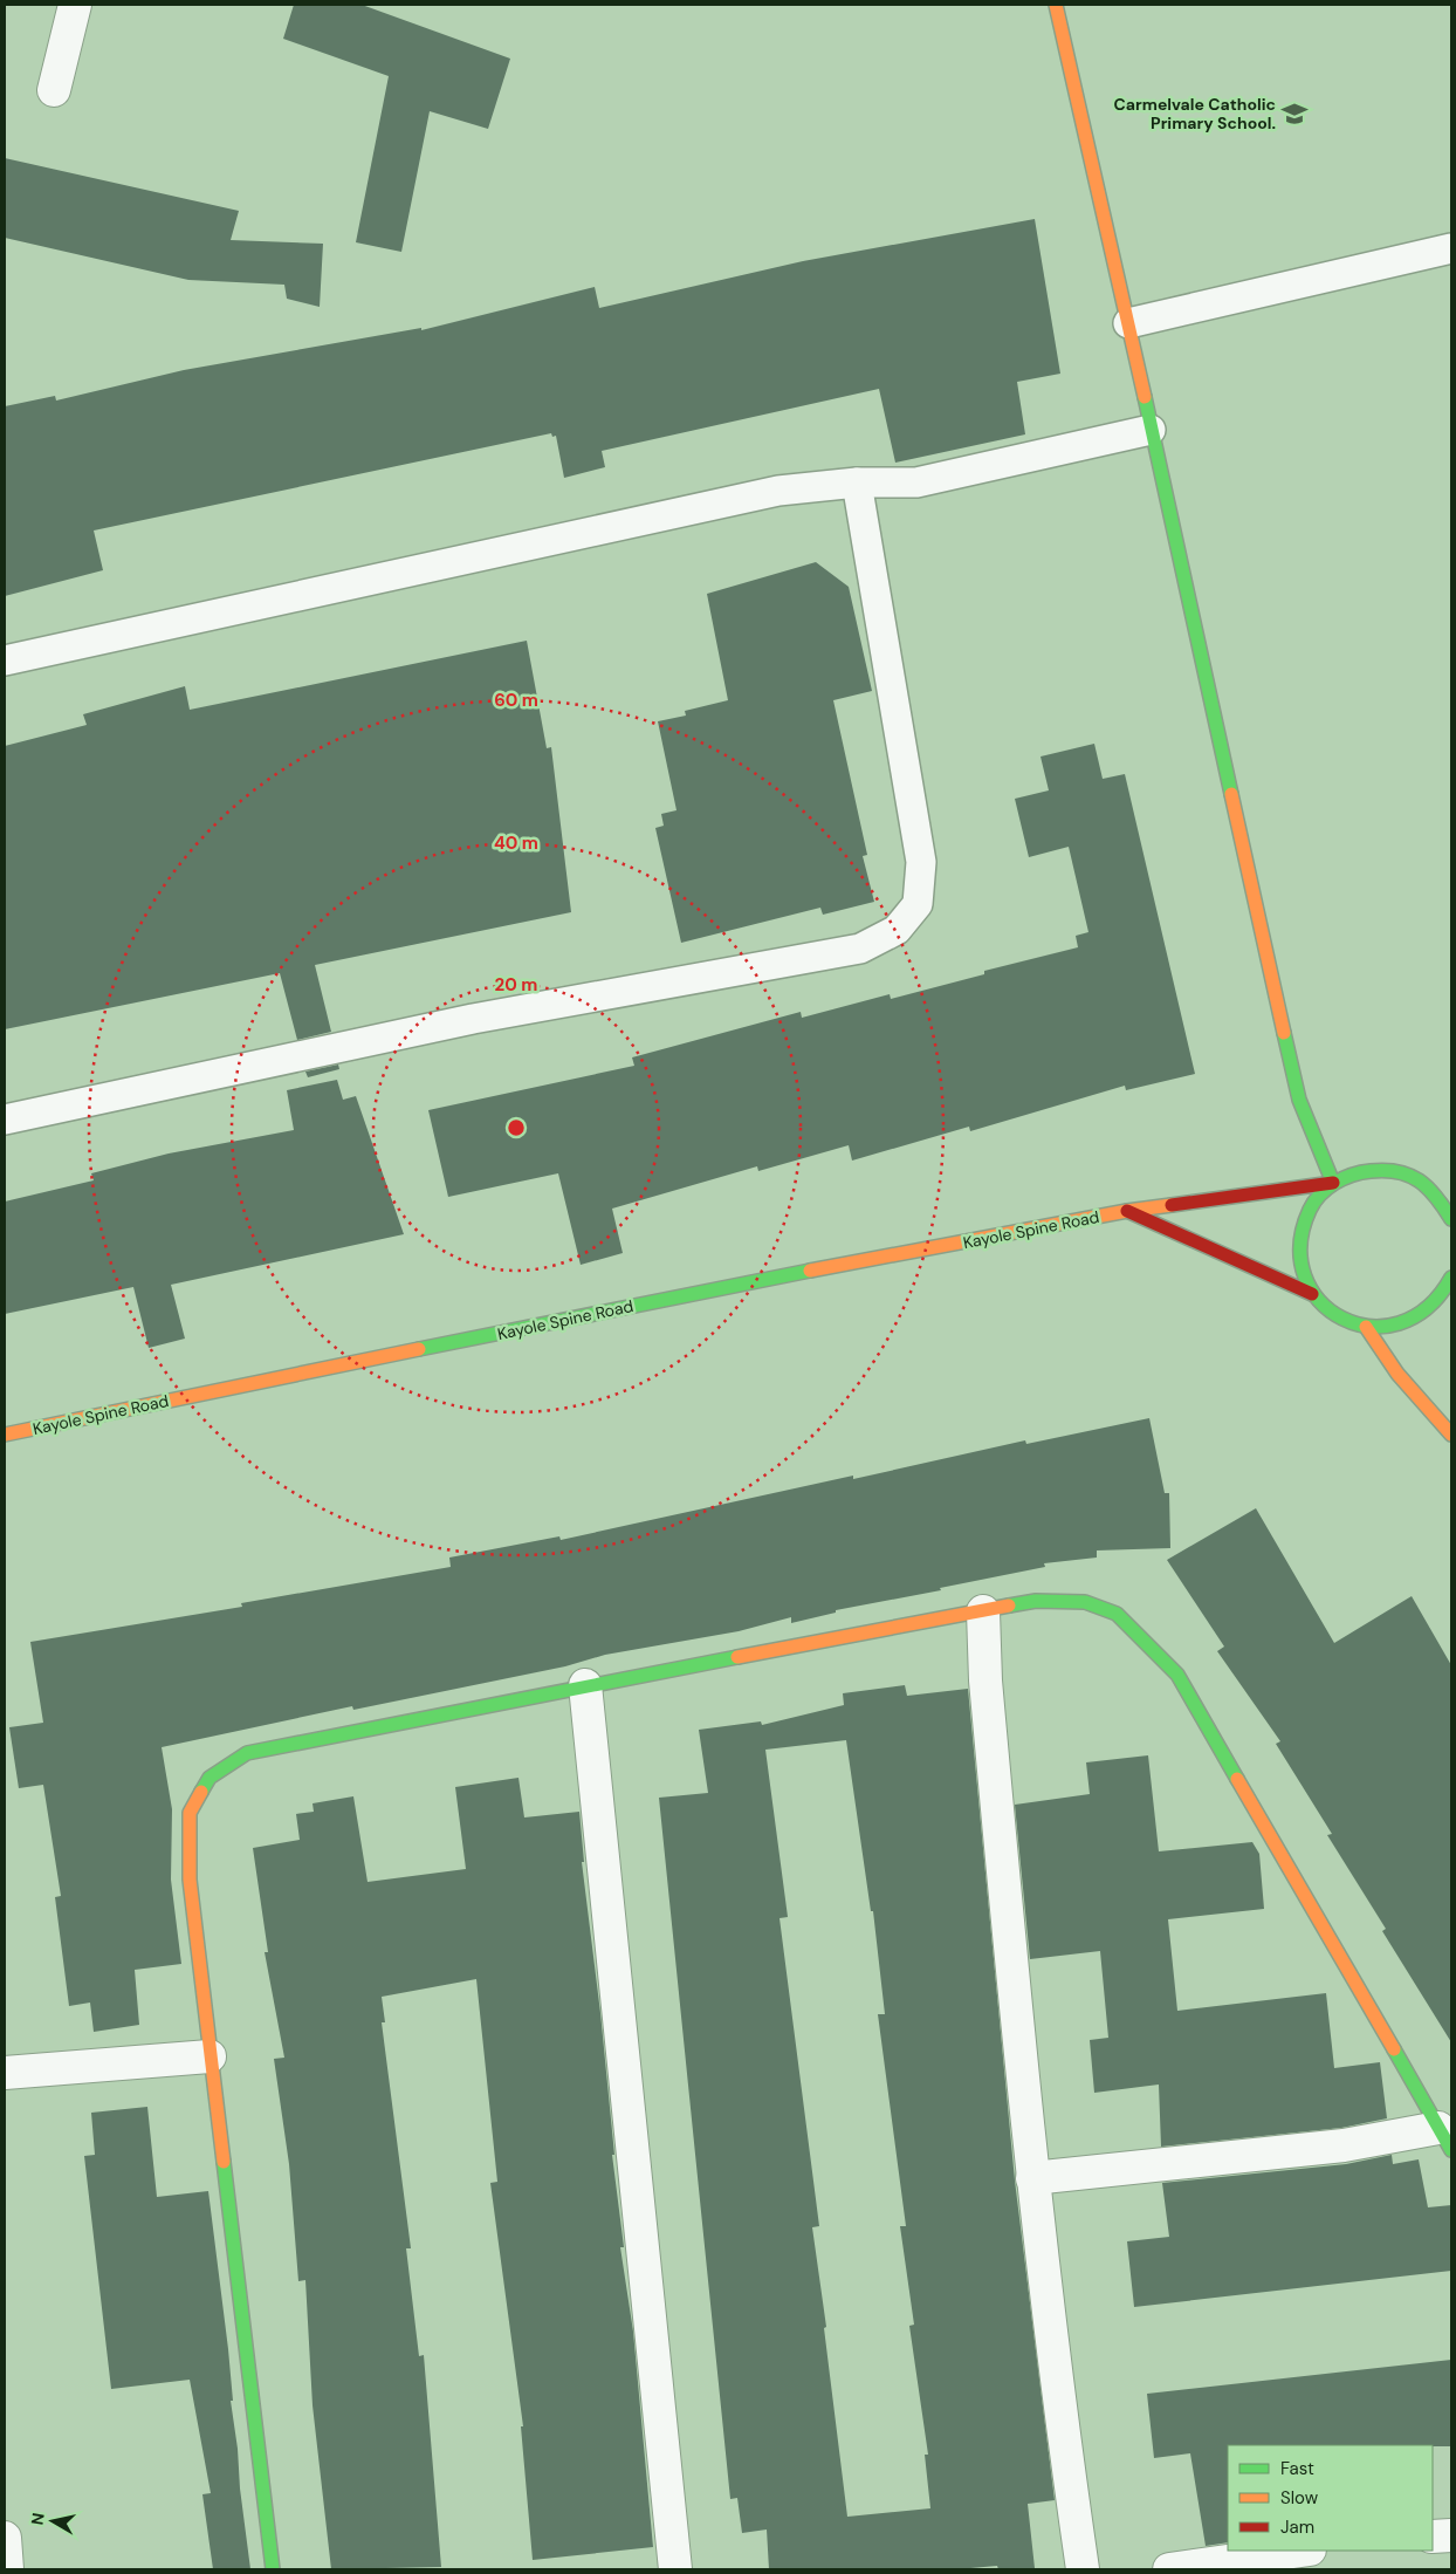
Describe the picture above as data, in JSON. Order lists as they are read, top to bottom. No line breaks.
{"streets":{"street":["Kayole Spine Road"]},"places":{"school or university":["Carmelvale Catholic Primary School."]},"legend":["Fast","Slow","Jam"],"north":"left","rings":["60 m","40 m","20 m"]}
